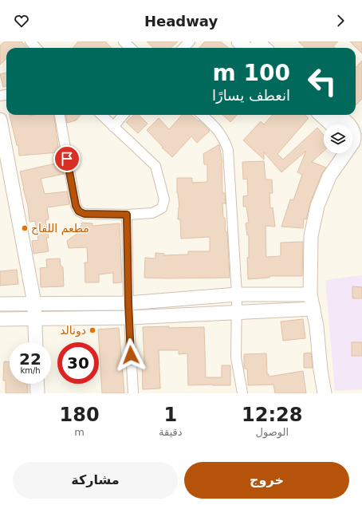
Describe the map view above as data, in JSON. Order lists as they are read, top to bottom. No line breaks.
{"places":["مطعم اللفاح","دونالد"],"page":{"header":"Headway","turn":["100 m","انعطف يسارًا"],"speed":"22 km/h","limit":"30","eta":["12:28","الوصول","1","دقيقة","180","m"],"buttons":["خروج","مشاركة"]}}
